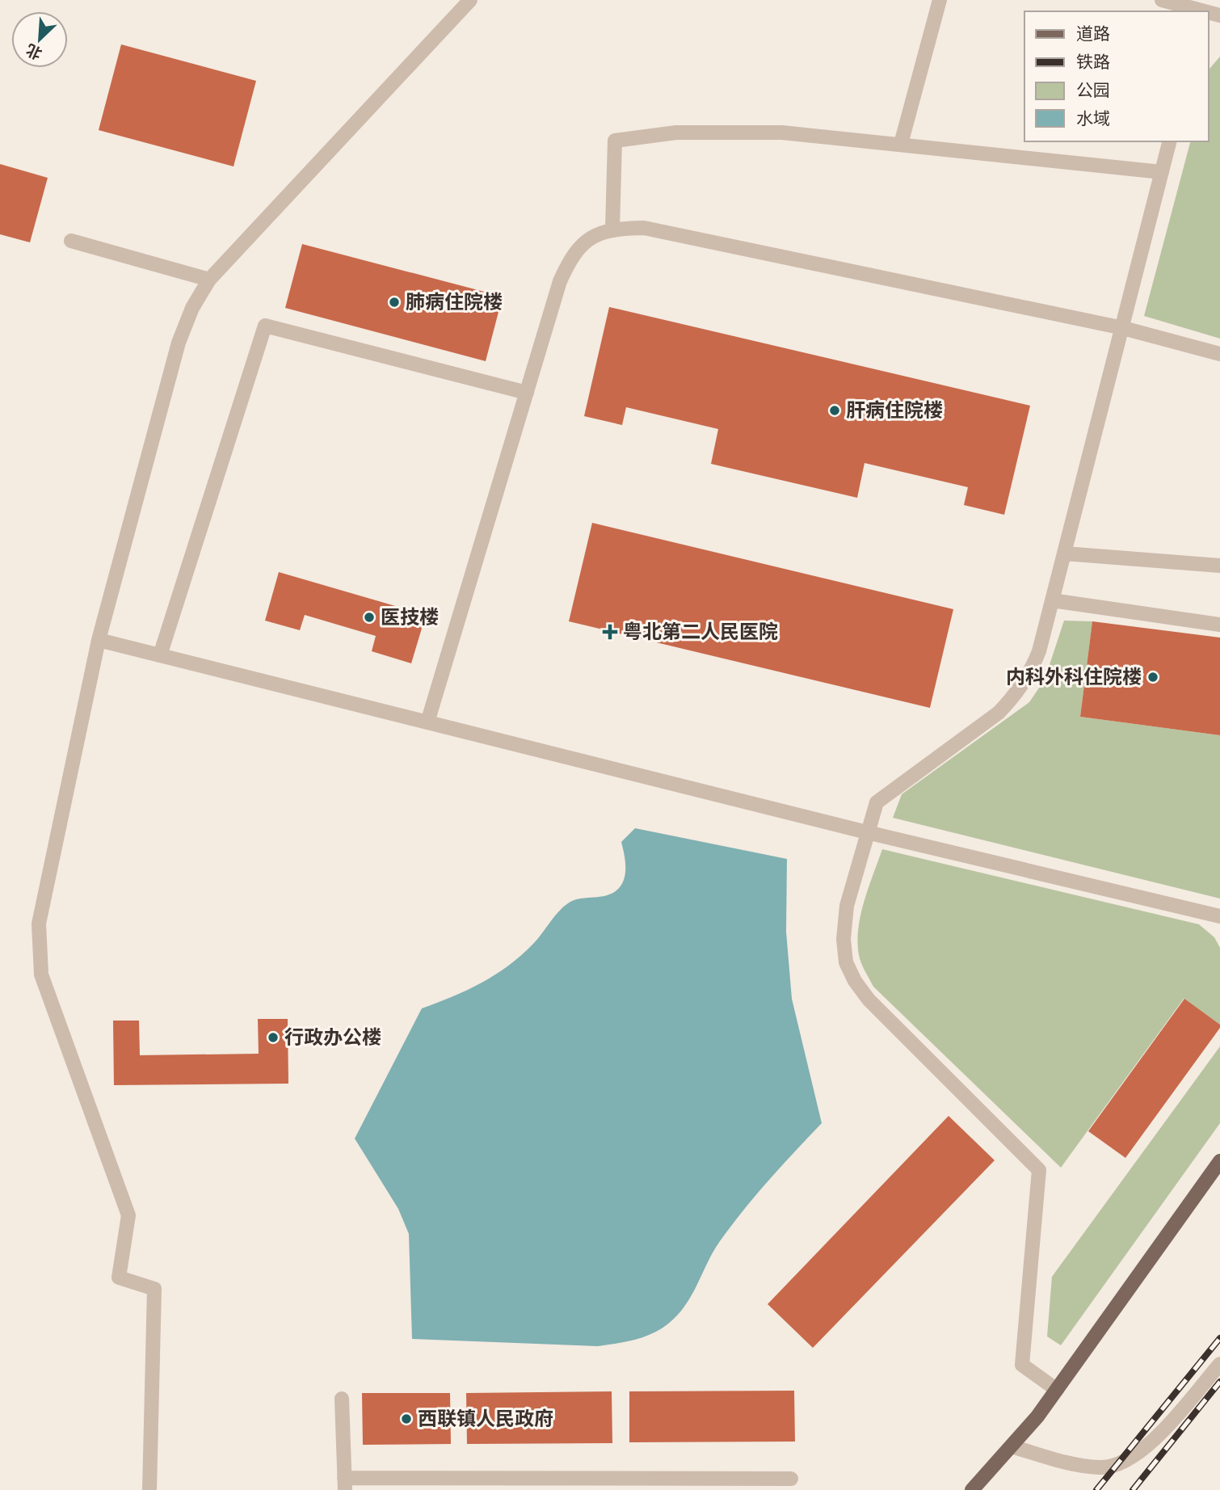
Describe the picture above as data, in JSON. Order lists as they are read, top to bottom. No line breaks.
{"places":{"other":["肺病住院楼","肝病住院楼","医技楼","内科外科住院楼","行政办公楼","西联镇人民政府"],"health":["粤北第二人民医院"]},"legend":["道路","铁路","公园","水域"],"north":"bottom left"}
